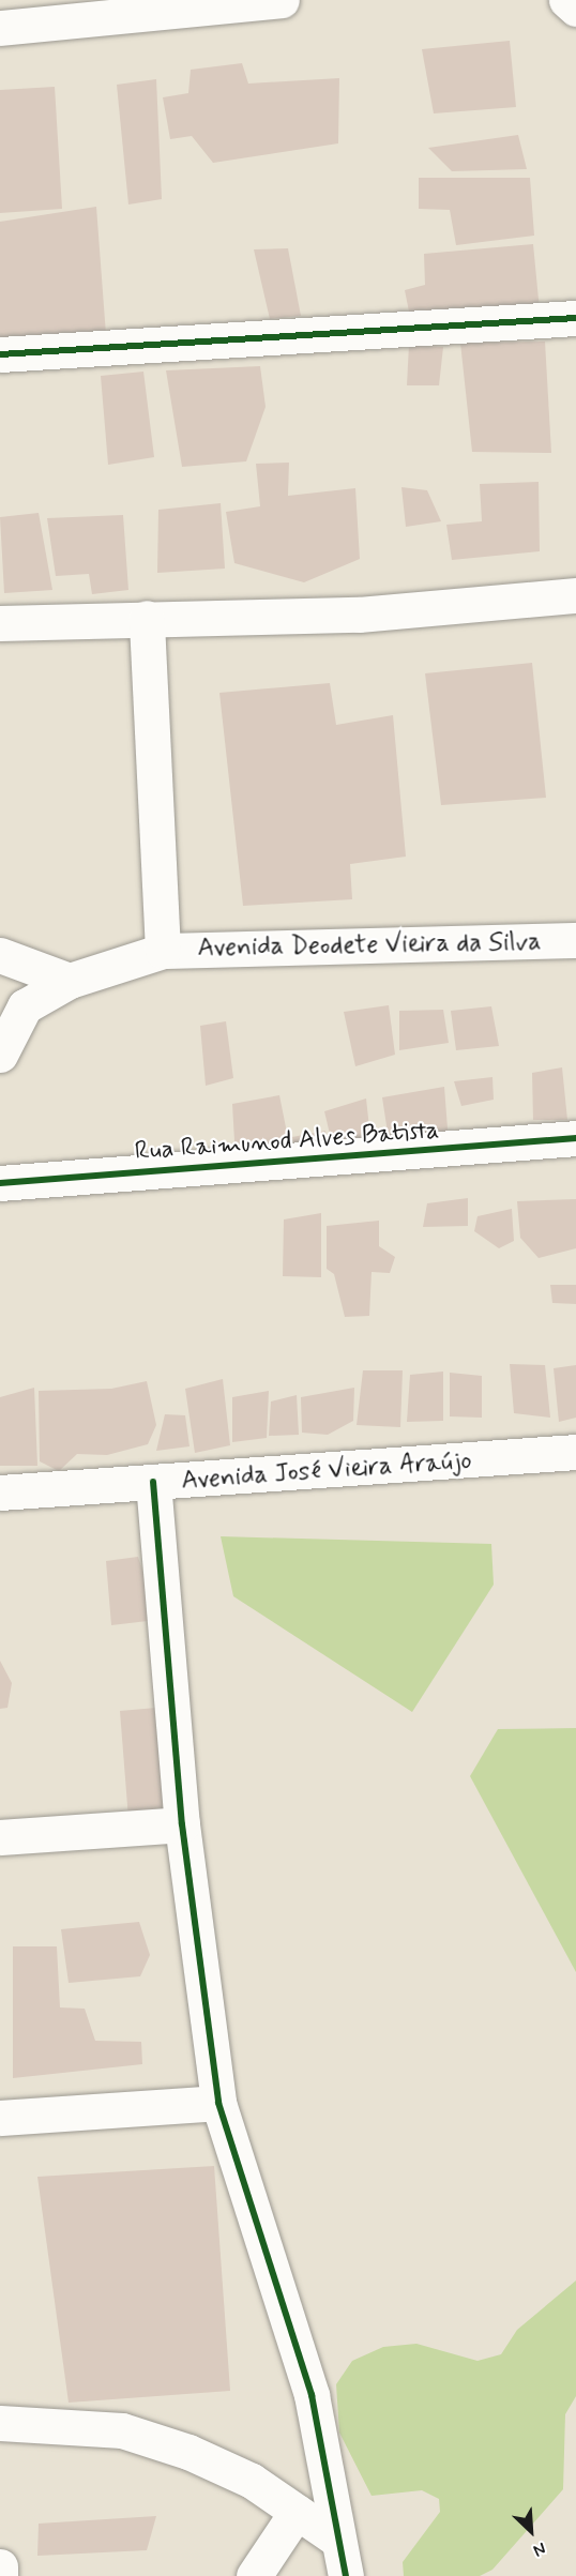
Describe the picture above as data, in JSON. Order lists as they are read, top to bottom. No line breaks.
{"streets":{"street":["Avenida Deodete Vieira da Silva","Rua Raimunod Alves Batista","Avenida José Vieira Araújo"]},"north":"bottom right"}
